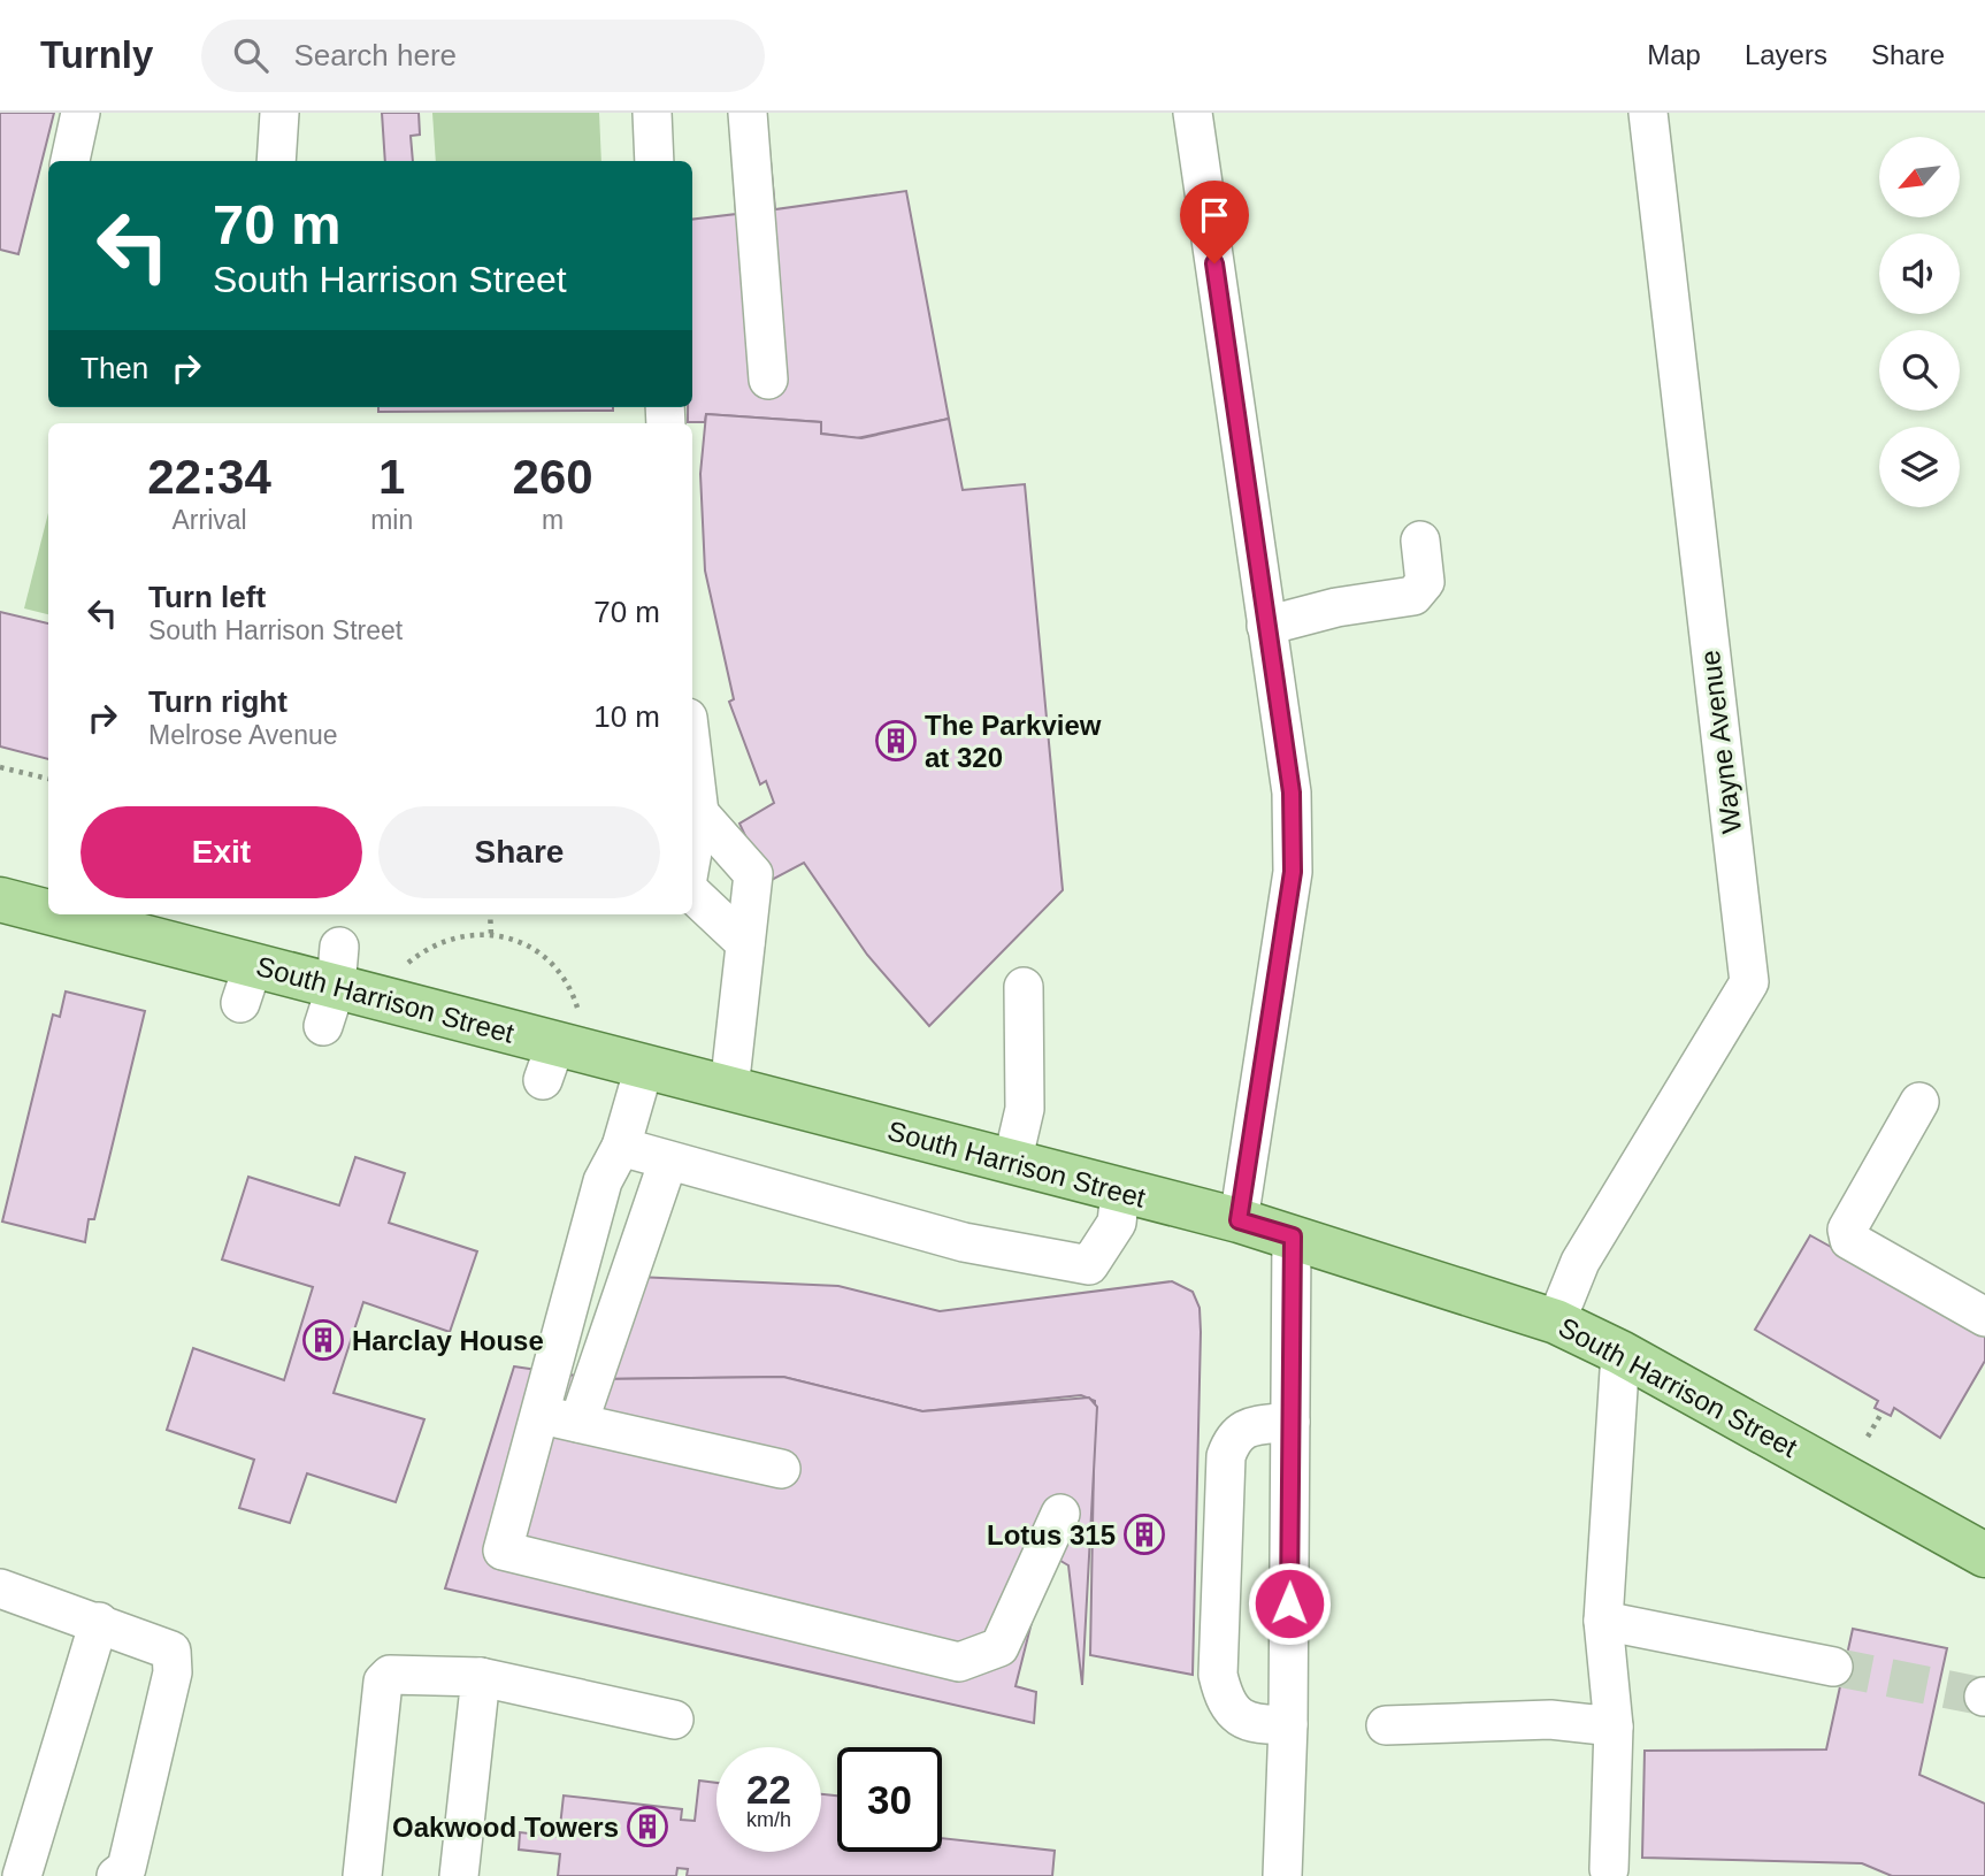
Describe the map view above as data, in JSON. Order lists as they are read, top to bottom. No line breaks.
{"streets":{"main road":["South Harrison Street"],"street":["Wayne Avenue"]},"crossings":[["Wayne Avenue","South Harrison Street"]],"places":{"building":["The Parkview at 320","Harclay House","Lotus 315","Oakwood Towers"]},"north":"bottom left","page":{"header":"Turnly","search":"Search here","nav":["Map","Layers","Share"],"turn":["70 m","South Harrison Street"],"then":"Then","eta":["22:34","Arrival","1","min","260","m"],"list":[{"name":"Turn left","note":"South Harrison Street","value":"70 m"},{"name":"Turn right","note":"Melrose Avenue","value":"10 m"}],"buttons":["Exit","Share"],"speed":"22 km/h","limit":"30"}}
